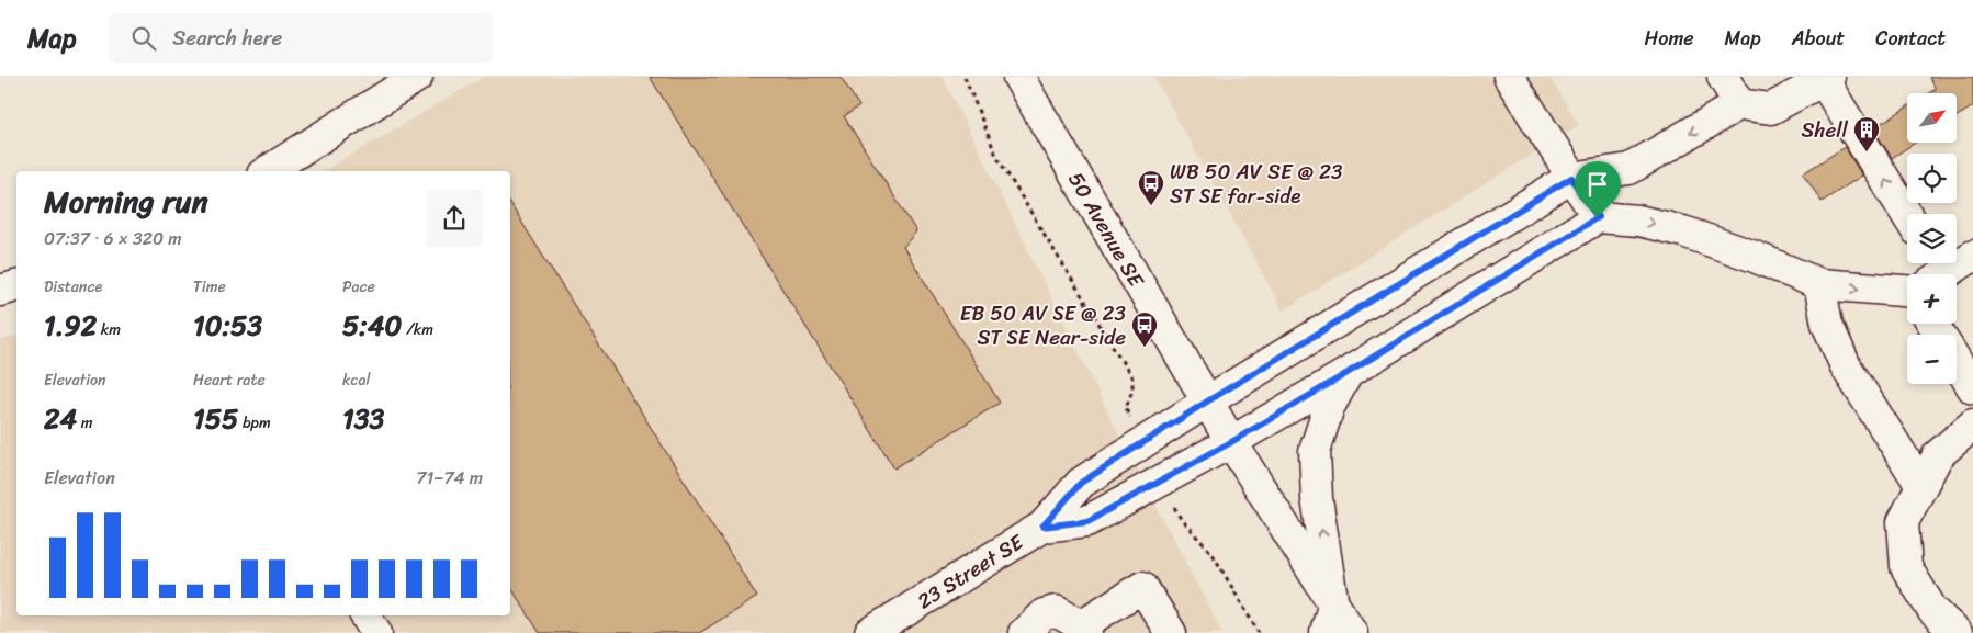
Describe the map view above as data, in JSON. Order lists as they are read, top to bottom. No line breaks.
{"streets":{"street":["50 Avenue SE","23 Street SE"]},"crossings":[["50 Avenue SE","23 Street SE"]],"places":{"building":["Shell"],"bus stop":["WB 50 AV SE @ 23 ST SE far-side","EB 50 AV SE @ 23 ST SE Near-side"]},"north":"top right","page":{"header":"Map","search":"Search here","nav":["Home","Map","About","Contact"],"map_buttons":["+","−"],"heading":["Morning run","07:37 · 6 × 320 m"],"stats":[["Distance","1.92 km"],["Time","10:53"],["Pace","5:40 /km"],["Elevation","24 m"],["Heart rate","155 bpm"],["kcal","133"]],"chart":["Elevation","71–74 m"]}}
